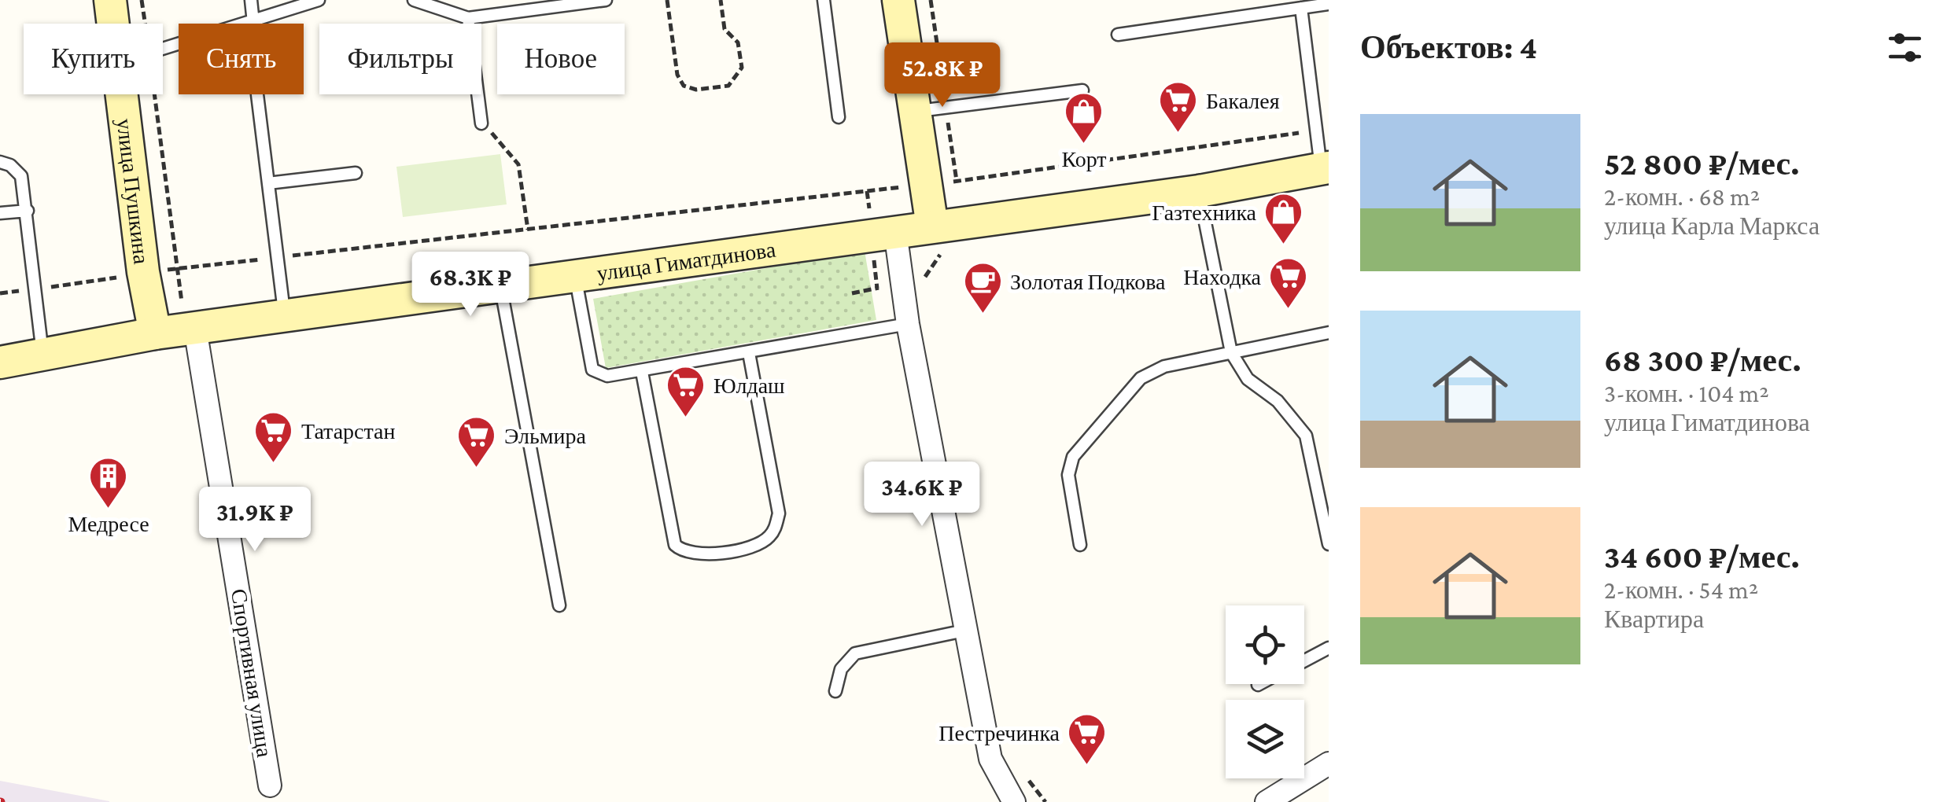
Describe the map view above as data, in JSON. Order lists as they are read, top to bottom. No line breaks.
{"streets":{"main road":["улица Пушкина","улица Гиматдинова"],"street":["Спортивная улица"]},"crossings":[["улица Пушкина","улица Гиматдинова"],["улица Гиматдинова","Спортивная улица"]],"places":{"supermarket":["Бакалея","Находка","Юлдаш","Татарстан","Эльмира","Пестречинка"],"shop":["Корт","Газтехника"],"cafe":["Золотая Подкова"],"building":["Медресе"]},"page":{"heading":"Объектов: 4","chip":["Купить","Снять","Фильтры","Новое"],"price":["52.8K ₽","68.3K ₽","34.6K ₽","31.9K ₽"],"list":[{"name":"52 800 ₽/мес.","note":"2-комн. · 68 m² · улица Карла Маркса"},{"name":"68 300 ₽/мес.","note":"3-комн. · 104 m² · улица Гиматдинова"},{"name":"34 600 ₽/мес.","note":"2-комн. · 54 m² · Квартира"}]}}
